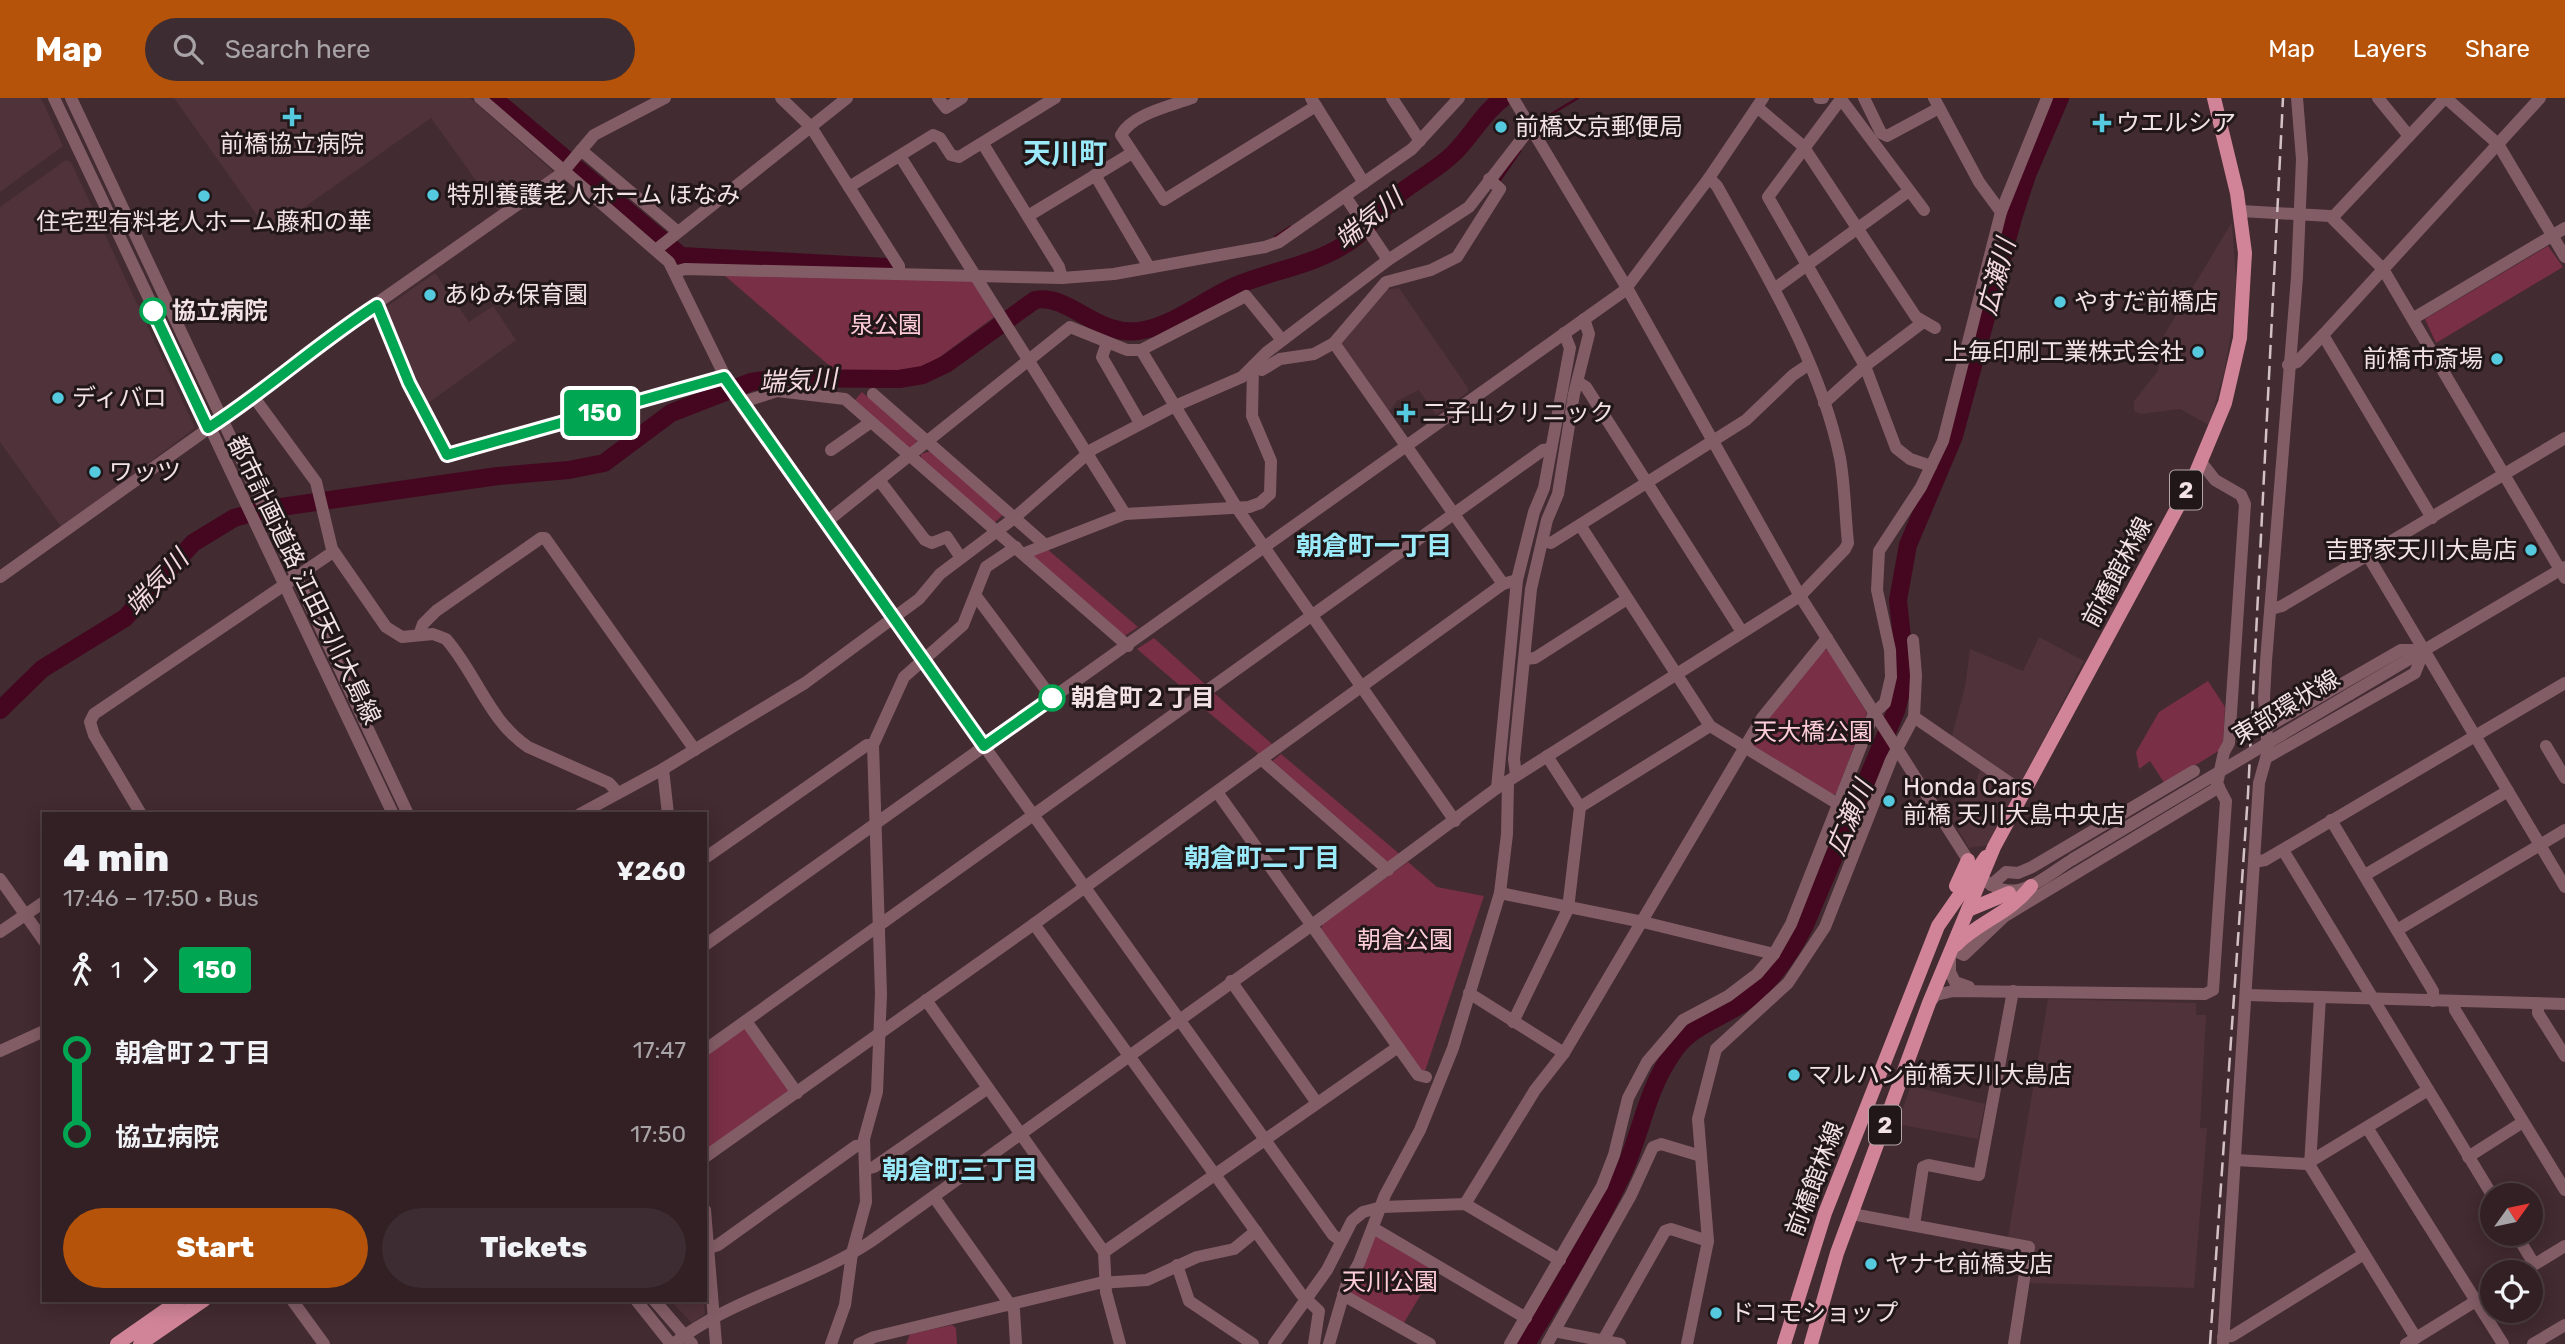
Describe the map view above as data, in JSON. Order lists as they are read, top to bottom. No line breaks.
{"streets":{"main road":["2","前橋館林線"],"street":["都市計画道路 江田天川大島線","東部環状線"]},"districts":["天川町","朝倉町一丁目","朝倉町二丁目","朝倉町三丁目"],"water":["端気川","広瀬川"],"parks":["泉公園","天大橋公園","朝倉公園","天川公園"],"places":{"health":["前橋協立病院","ウエルシア","二子山クリニック"],"other":["前橋文京郵便局","特別養護老人ホーム ほなみ","住宅型有料老人ホーム藤和の華","あゆみ保育園","やすだ前橋店","協立病院","上毎印刷工業株式会社","前橋市斎場","ディバロ","ワッツ","吉野家天川大島店","朝倉町２丁目","Honda Cars 前橋 天川大島中央店","マルハン前橋天川大島店","ヤナセ前橋支店","ドコモショップ"]},"lines":["bus line 150"],"north":"top right","page":{"header":"Map","search":"Search here","nav":["Map","Layers","Share"],"on_map":"150","heading":["4 min","17:46 – 17:50 · Bus","¥260"],"legs":["1","150"],"list":[{"name":"朝倉町２丁目","value":"17:47"},{"name":"協立病院","value":"17:50"}],"buttons":["Start","Tickets"]}}
